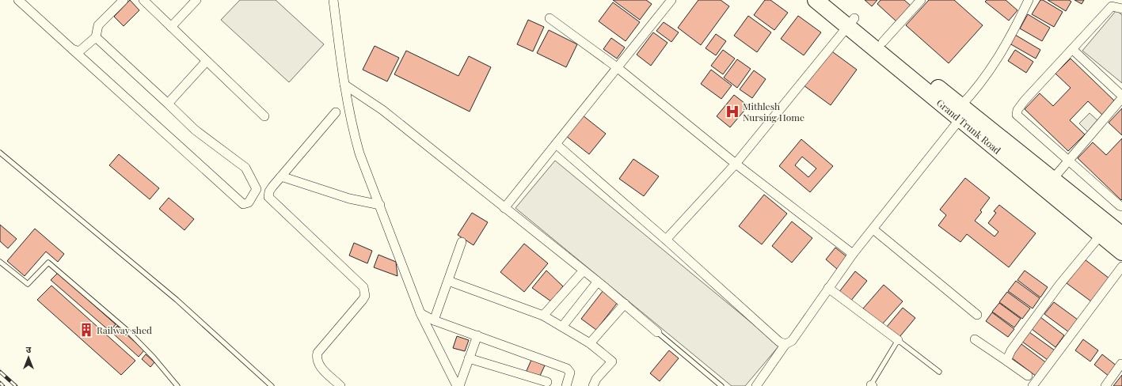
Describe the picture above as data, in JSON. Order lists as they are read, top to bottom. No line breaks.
{"streets":{"highway":["Grand Trunk Road"]},"places":{"hospital":["Mithlesh Nursing Home"],"building":["Railway shed"]},"north":"top"}
